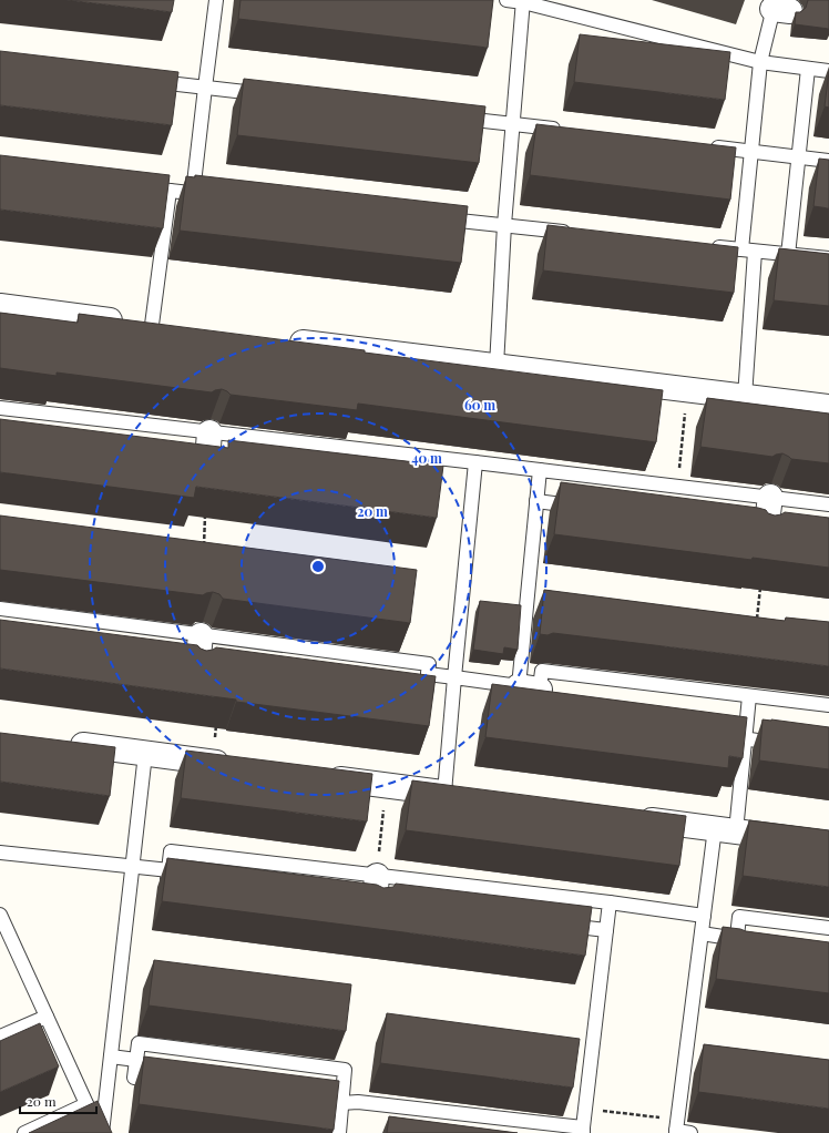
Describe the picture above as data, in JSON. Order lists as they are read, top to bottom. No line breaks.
{"scale_bar":"20 m","rings":["60 m","40 m","20 m"]}
